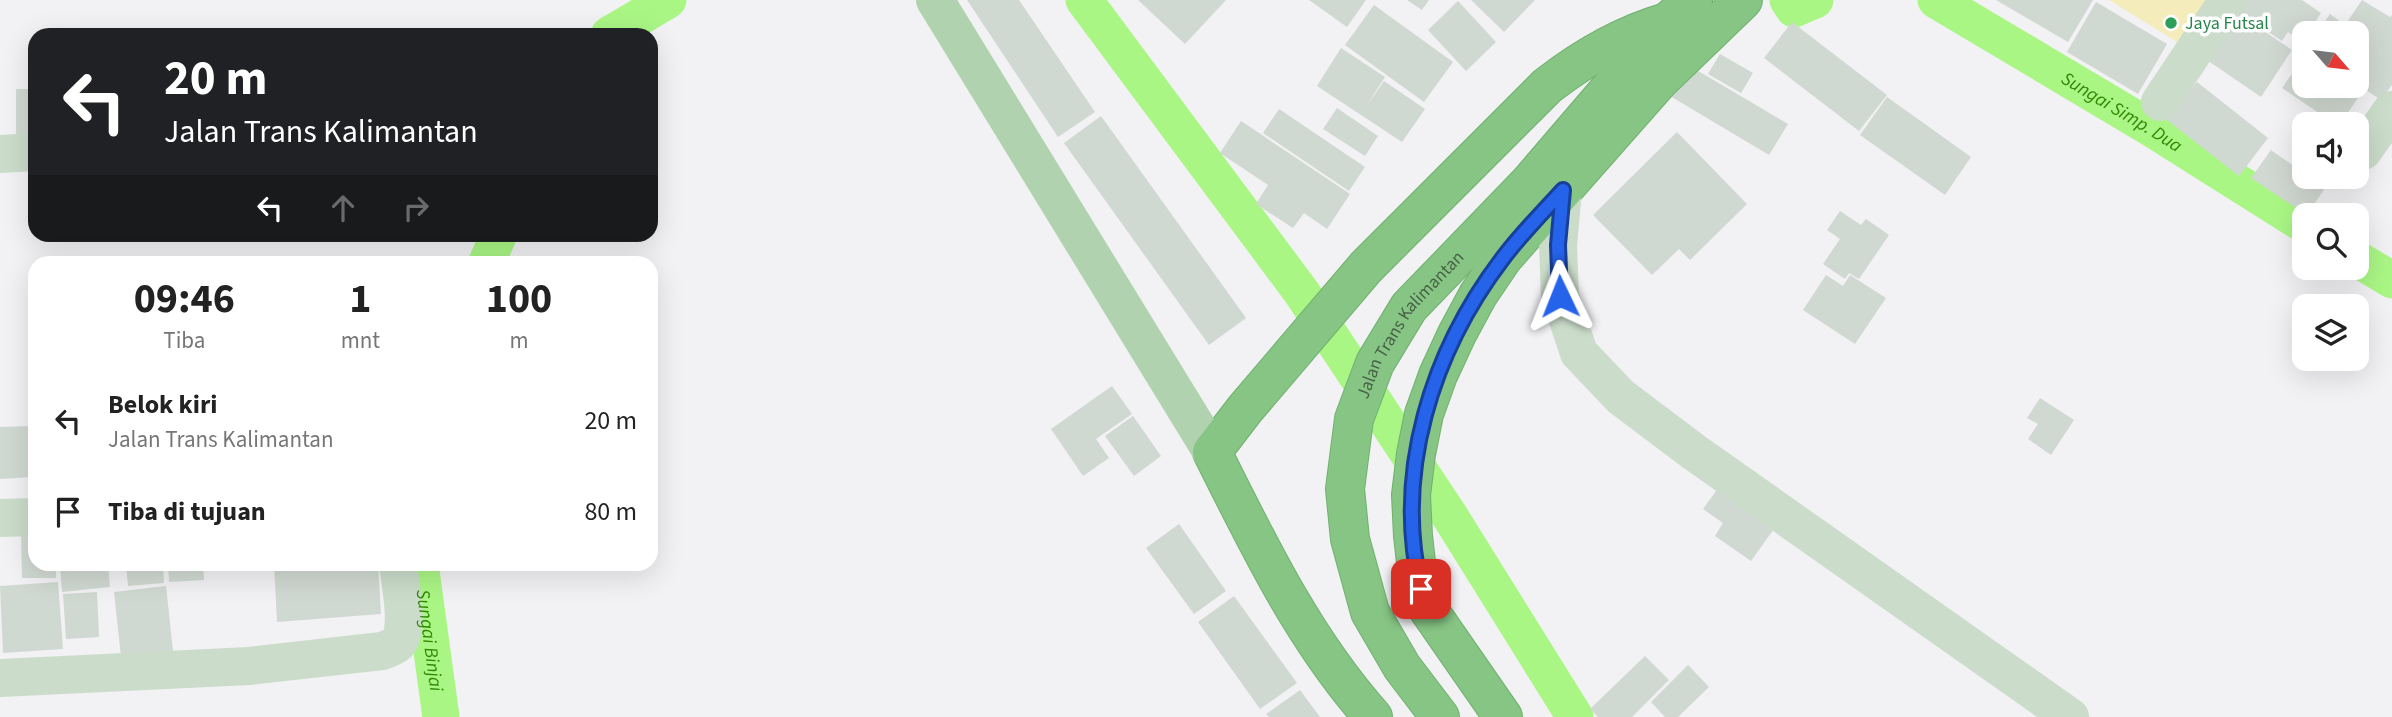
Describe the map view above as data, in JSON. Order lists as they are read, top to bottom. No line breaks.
{"streets":{"highway":["Jalan Trans Kalimantan"]},"water":["Sungai Simp. Dua","Sungai Binjai"],"places":["Jaya Futsal"],"north":"bottom right","page":{"turn":["20 m","Jalan Trans Kalimantan"],"eta":["09:46","Tiba","1","mnt","100","m"],"list":[{"name":"Belok kiri","note":"Jalan Trans Kalimantan","value":"20 m"},{"name":"Tiba di tujuan","value":"80 m"}]}}
